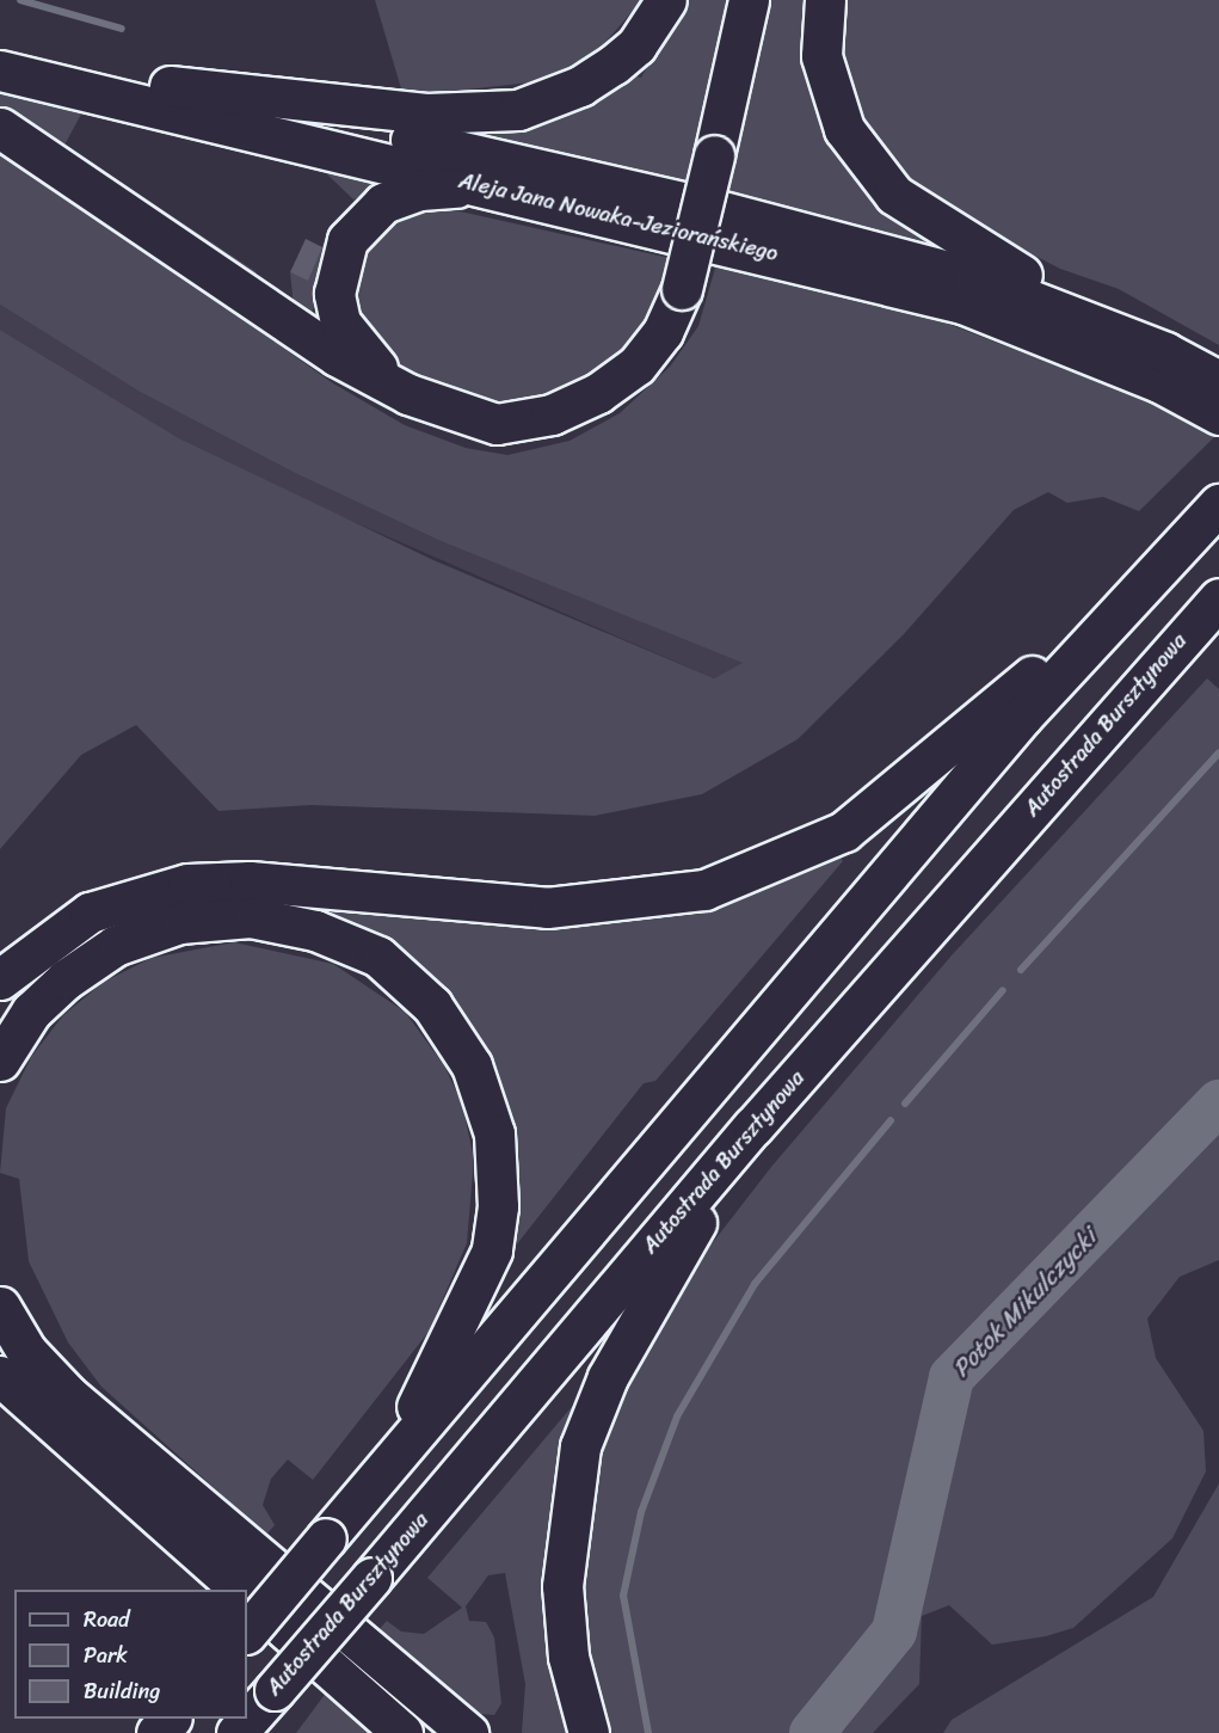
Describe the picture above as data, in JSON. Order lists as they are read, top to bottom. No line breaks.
{"streets":{"main road":["Aleja Jana Nowaka-Jeziorańskiego","Autostrada Bursztynowa"]},"water":["Potok Mikulczycki"],"legend":["Road","Park","Building"]}
